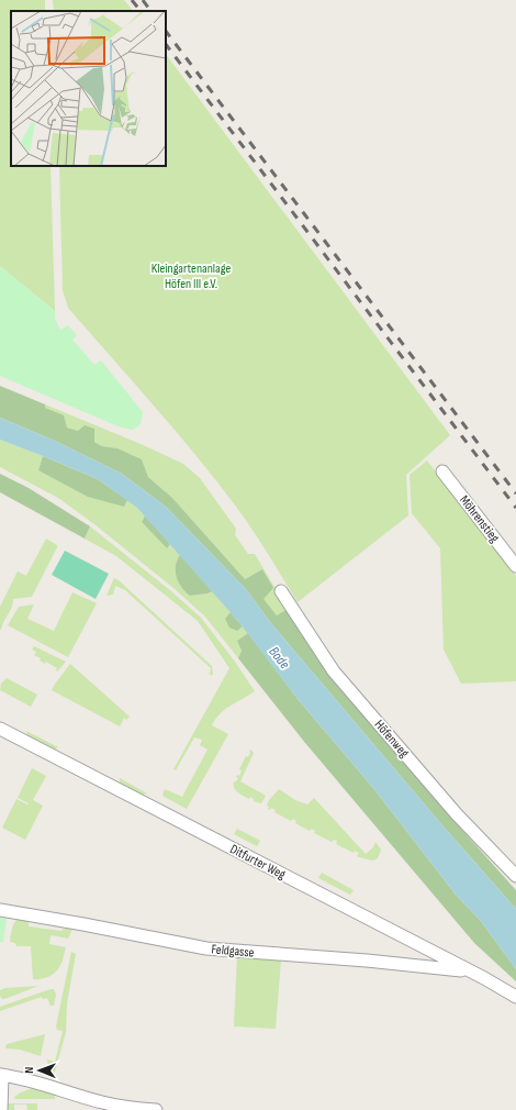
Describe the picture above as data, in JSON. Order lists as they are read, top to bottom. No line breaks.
{"streets":{"street":["Möhrenstieg","Höfenweg","Ditfurter Weg","Feldgasse"]},"crossings":[["Ditfurter Weg","Feldgasse"]],"water":["Bode"],"parks":["Kleingartenanlage Höfen III e.V."],"north":"left"}
